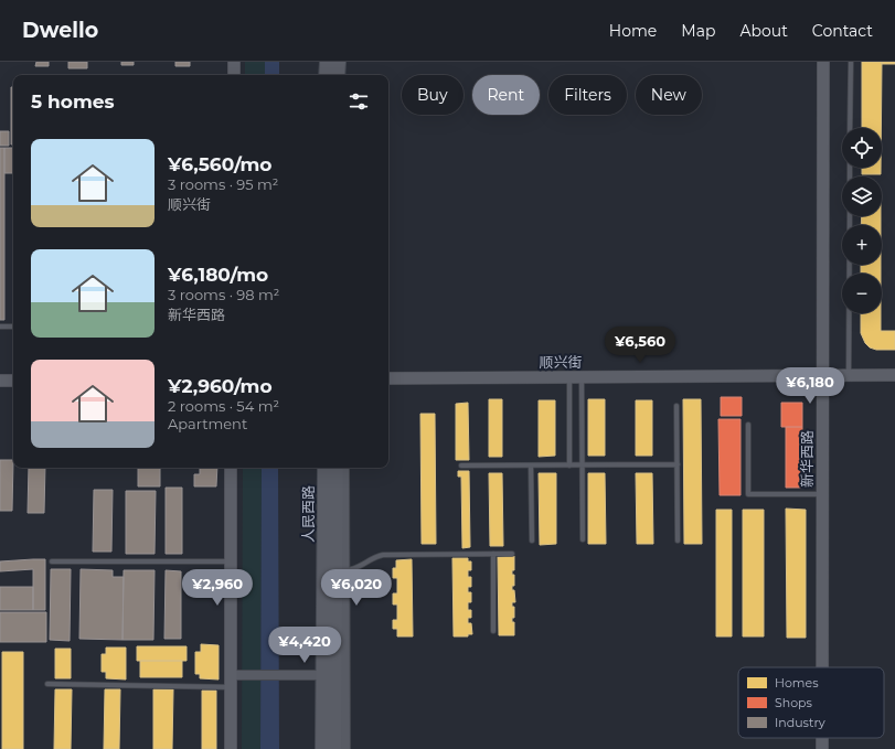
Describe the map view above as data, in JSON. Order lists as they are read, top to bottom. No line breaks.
{"streets":{"main road":["人民西路"],"street":["顺兴街","新华西路"]},"crossings":[["顺兴街","新华西路"]],"legend":["Homes","Shops","Industry"],"page":{"header":"Dwello","nav":["Home","Map","About","Contact"],"chip":["Buy","Rent","Filters","New"],"heading":"5 homes","map_buttons":["+","−"],"list":[{"name":"¥6,560/mo","note":"3 rooms · 95 m² · 顺兴街"},{"name":"¥6,180/mo","note":"3 rooms · 98 m² · 新华西路"},{"name":"¥2,960/mo","note":"2 rooms · 54 m² · Apartment"}],"price":["¥6,560","¥6,180","¥2,960","¥6,020","¥4,420"]}}
